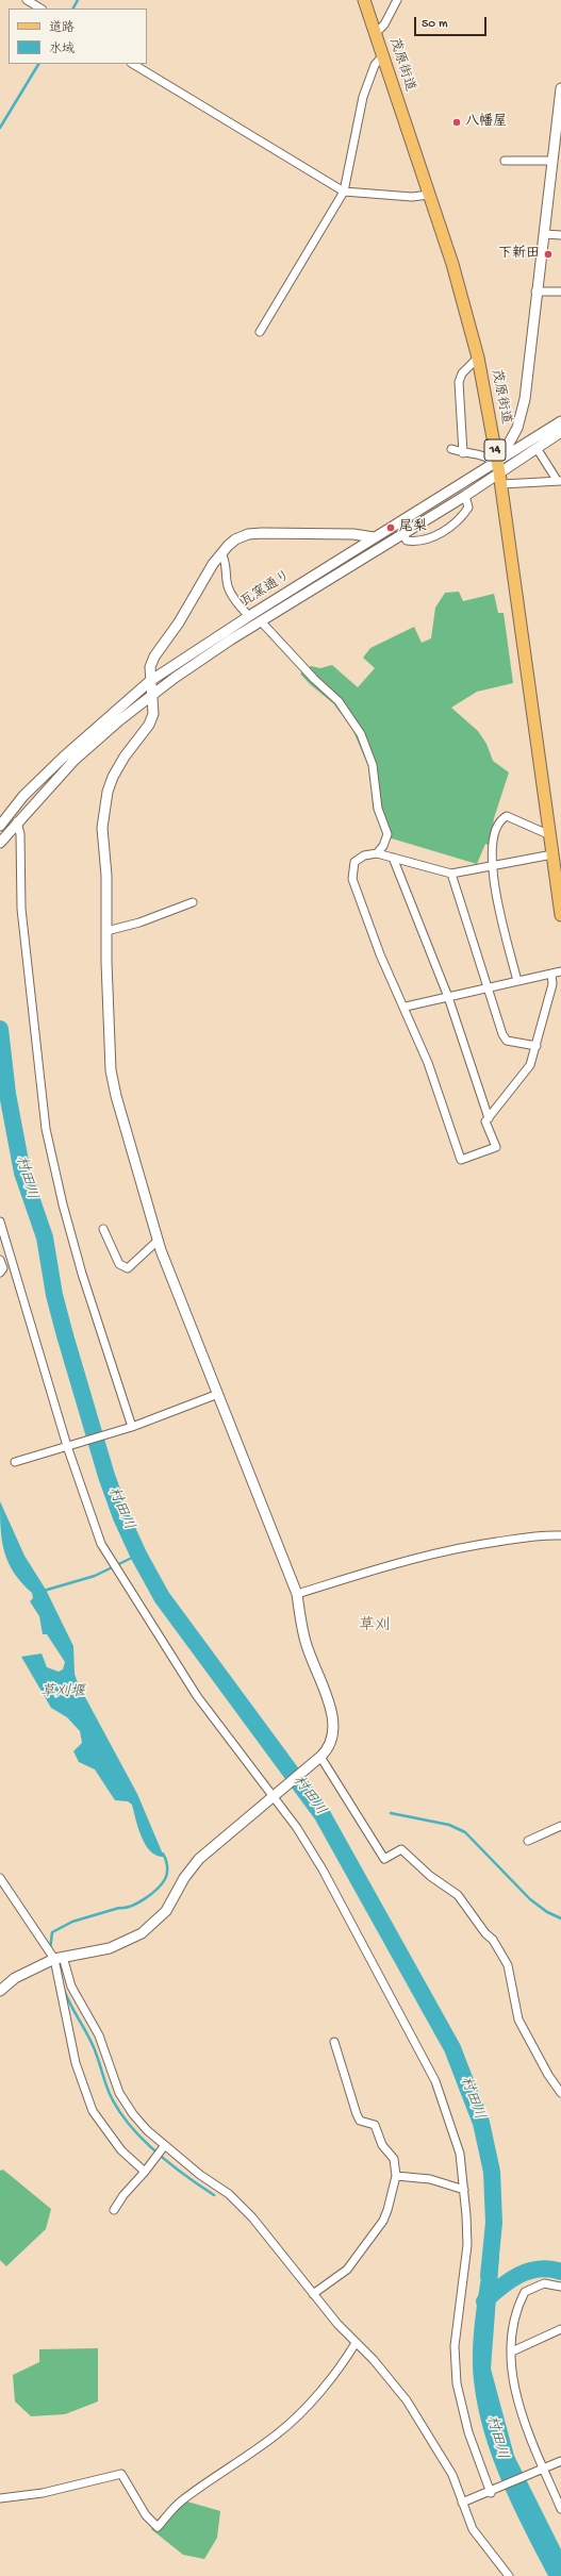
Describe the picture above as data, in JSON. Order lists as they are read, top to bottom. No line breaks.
{"streets":{"main road":["茂原街道","14"],"street":["瓦窯通り"]},"crossings":[["茂原街道","瓦窯通り"]],"districts":["草刈"],"water":["村田川","草刈堰"],"places":["八幡屋","下新田","尾梨"],"legend":["道路","水域"],"scale_bar":"50 m"}
